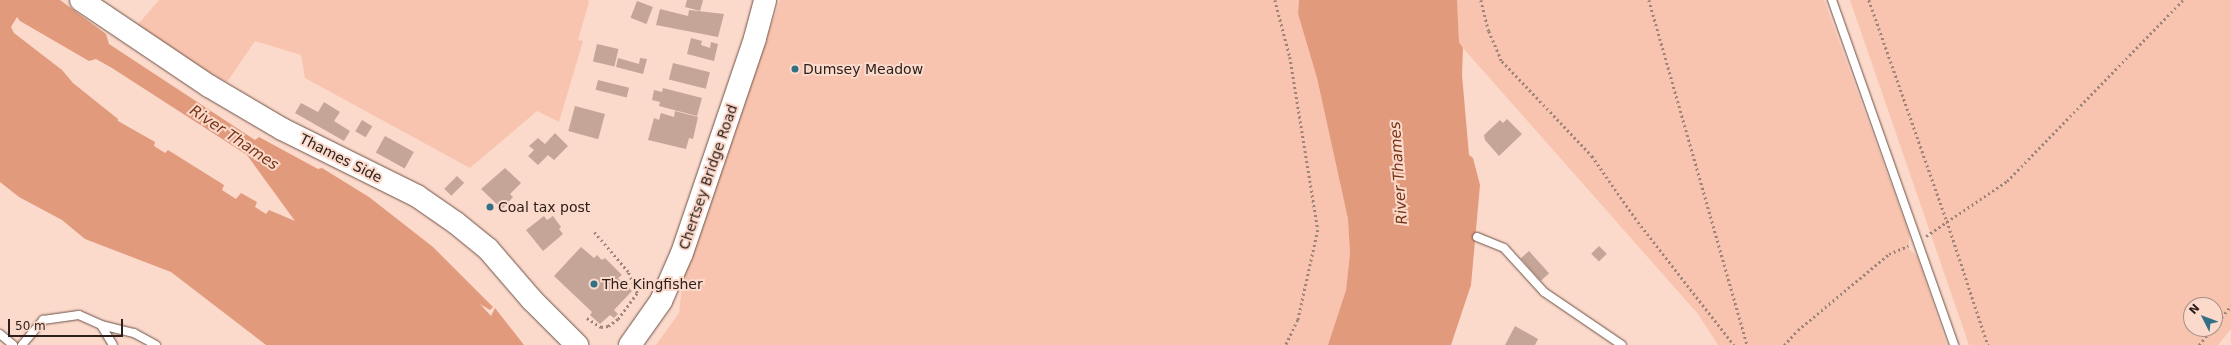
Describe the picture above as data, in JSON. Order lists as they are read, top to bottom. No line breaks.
{"streets":{"street":["Thames Side","Chertsey Bridge Road"]},"water":["River Thames"],"places":["Dumsey Meadow","Coal tax post","The Kingfisher"],"scale_bar":"50 m","north":"top left"}
